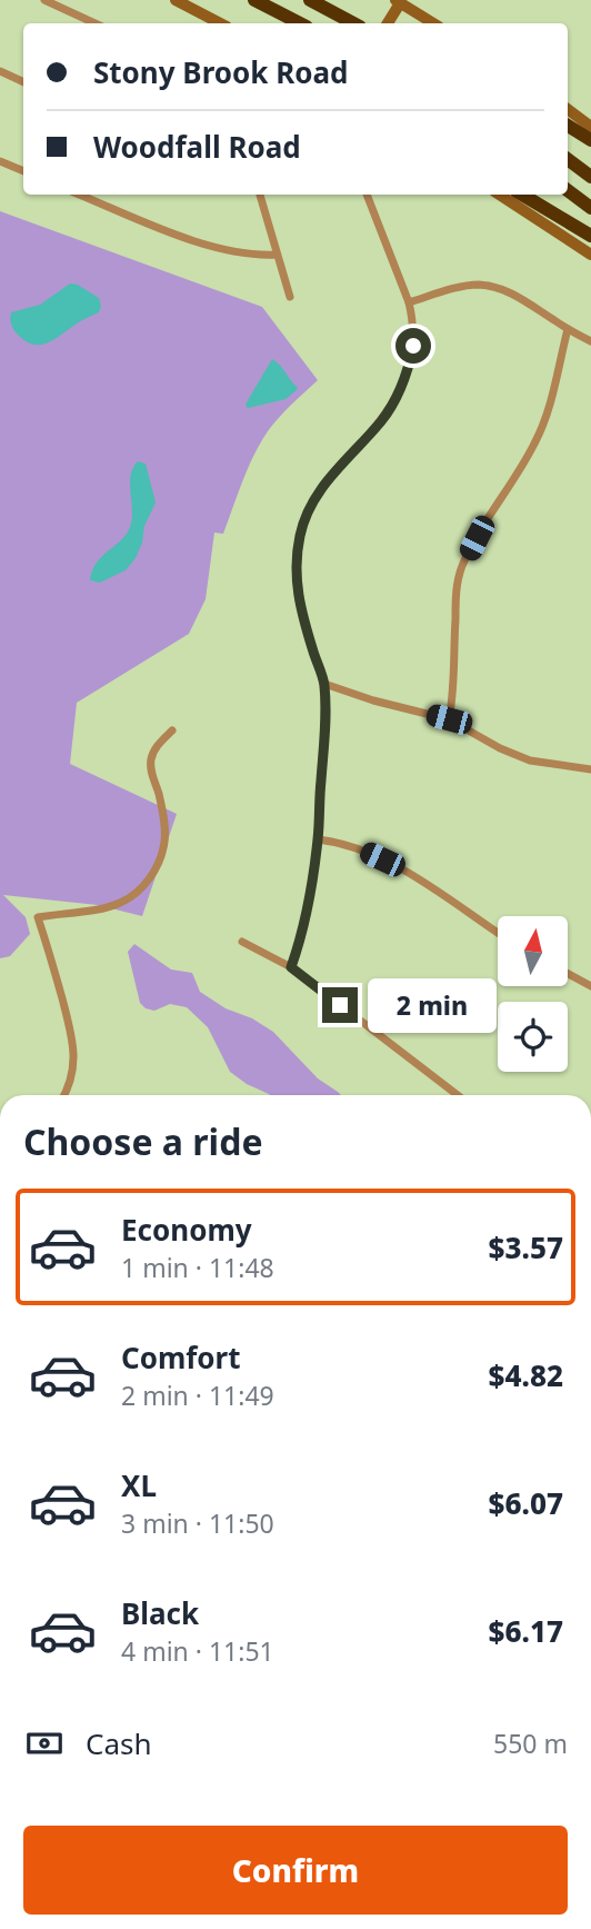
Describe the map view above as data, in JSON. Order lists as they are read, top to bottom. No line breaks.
{"north":"top","page":{"banner":["Stony Brook Road","Woodfall Road"],"bubble":"2 min","heading":"Choose a ride","list":[{"name":"Economy","note":"1 min · 11:48","value":"$3.57"},{"name":"Comfort","note":"2 min · 11:49","value":"$4.82"},{"name":"XL","note":"3 min · 11:50","value":"$6.07"},{"name":"Black","note":"4 min · 11:51","value":"$6.17"}],"pay":["Cash","550 m"],"buttons":"Confirm"}}
